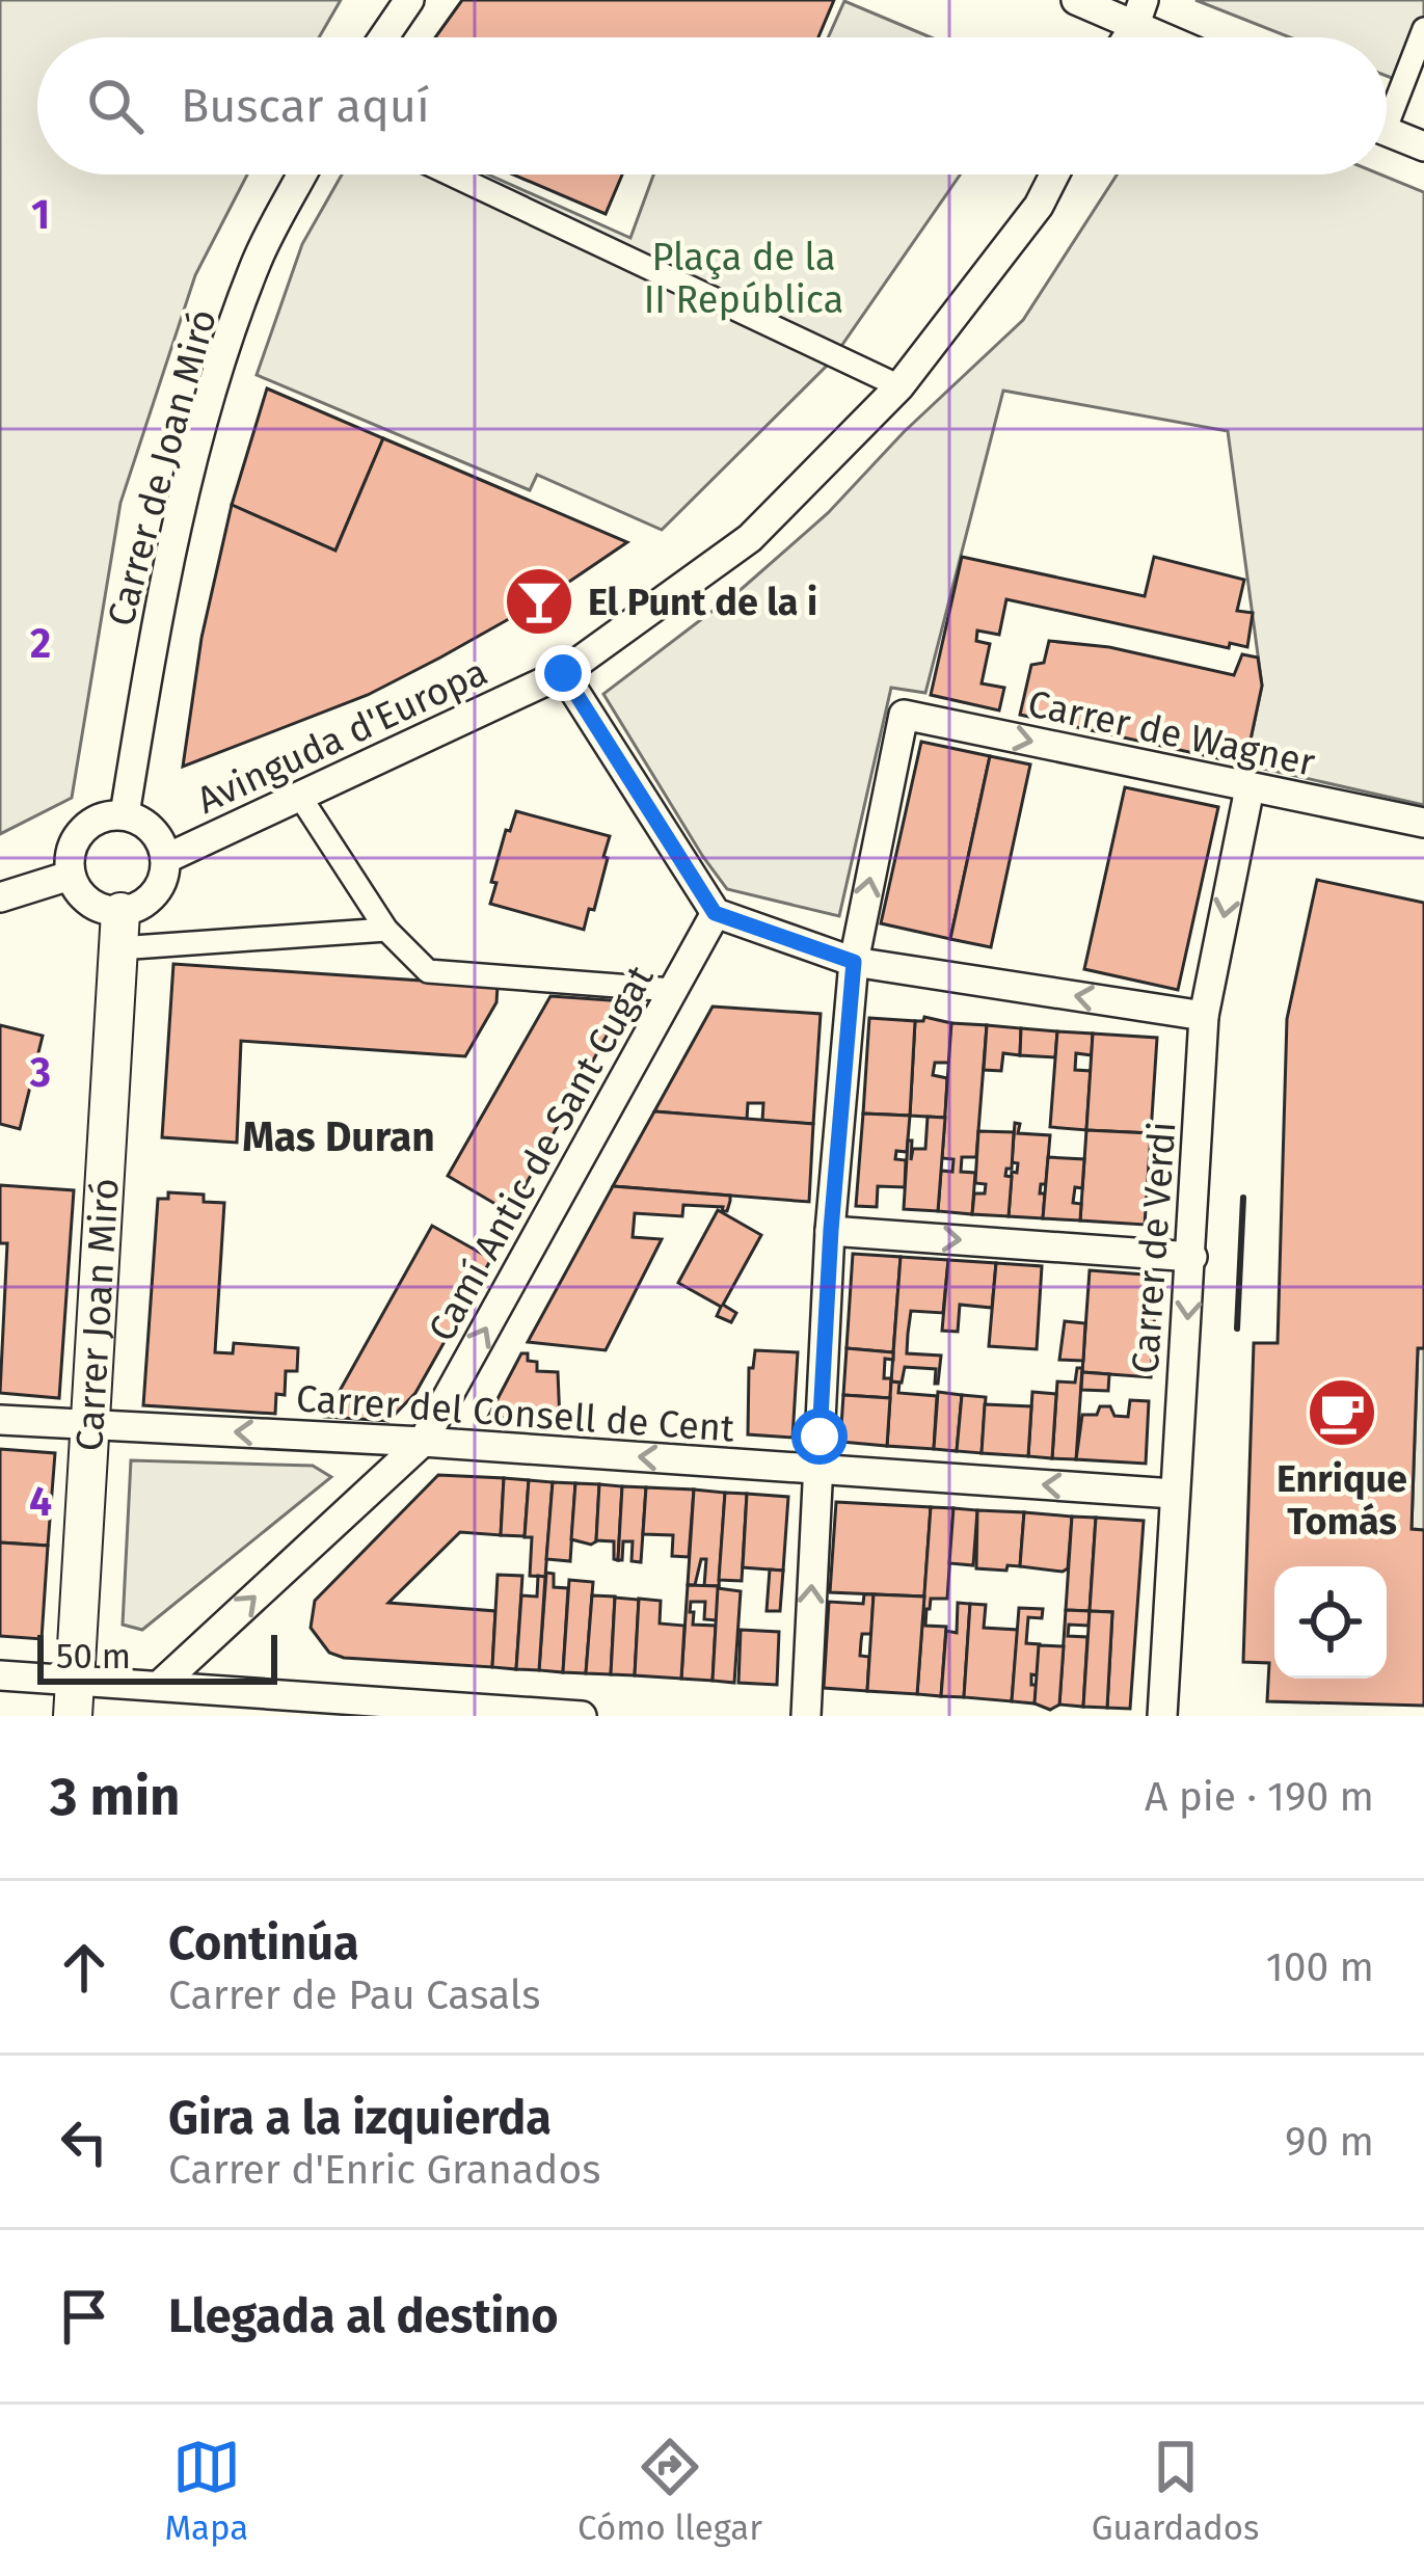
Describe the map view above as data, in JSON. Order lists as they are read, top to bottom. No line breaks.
{"streets":{"street":["Carrer de Joan Miró","Carrer de Wagner","Avinguda d'Europa","Camí Antic de Sant Cugat","Carrer de Verdi","Carrer Joan Miró","Carrer del Consell de Cent"]},"crossings":[["Carrer de Joan Miró","Avinguda d'Europa"],["Carrer de Joan Miró","Carrer Joan Miró"],["Carrer de Wagner","Carrer de Verdi"],["Avinguda d'Europa","Carrer Joan Miró"],["Camí Antic de Sant Cugat","Carrer del Consell de Cent"],["Carrer de Verdi","Carrer del Consell de Cent"],["Carrer Joan Miró","Carrer del Consell de Cent"]],"one_way":["Camí Antic de Sant Cugat","Carrer de Verdi"],"districts":["Mas Duran"],"parks":["Plaça de la II República"],"places":{"bar":["El Punt de la i"],"cafe":["Enrique Tomás"]},"scale_bar":"50 m","page":{"search":"Buscar aquí","scale":"50 m","heading":["3 min","A pie · 190 m"],"list":[["Continúa","Carrer de Pau Casals","100 m"],["Gira a la izquierda","Carrer d'Enric Granados","90 m"],"Llegada al destino"],"nav":["Mapa","Cómo llegar","Guardados"]},"grid":{"rows":["1","2","3","4"]}}
